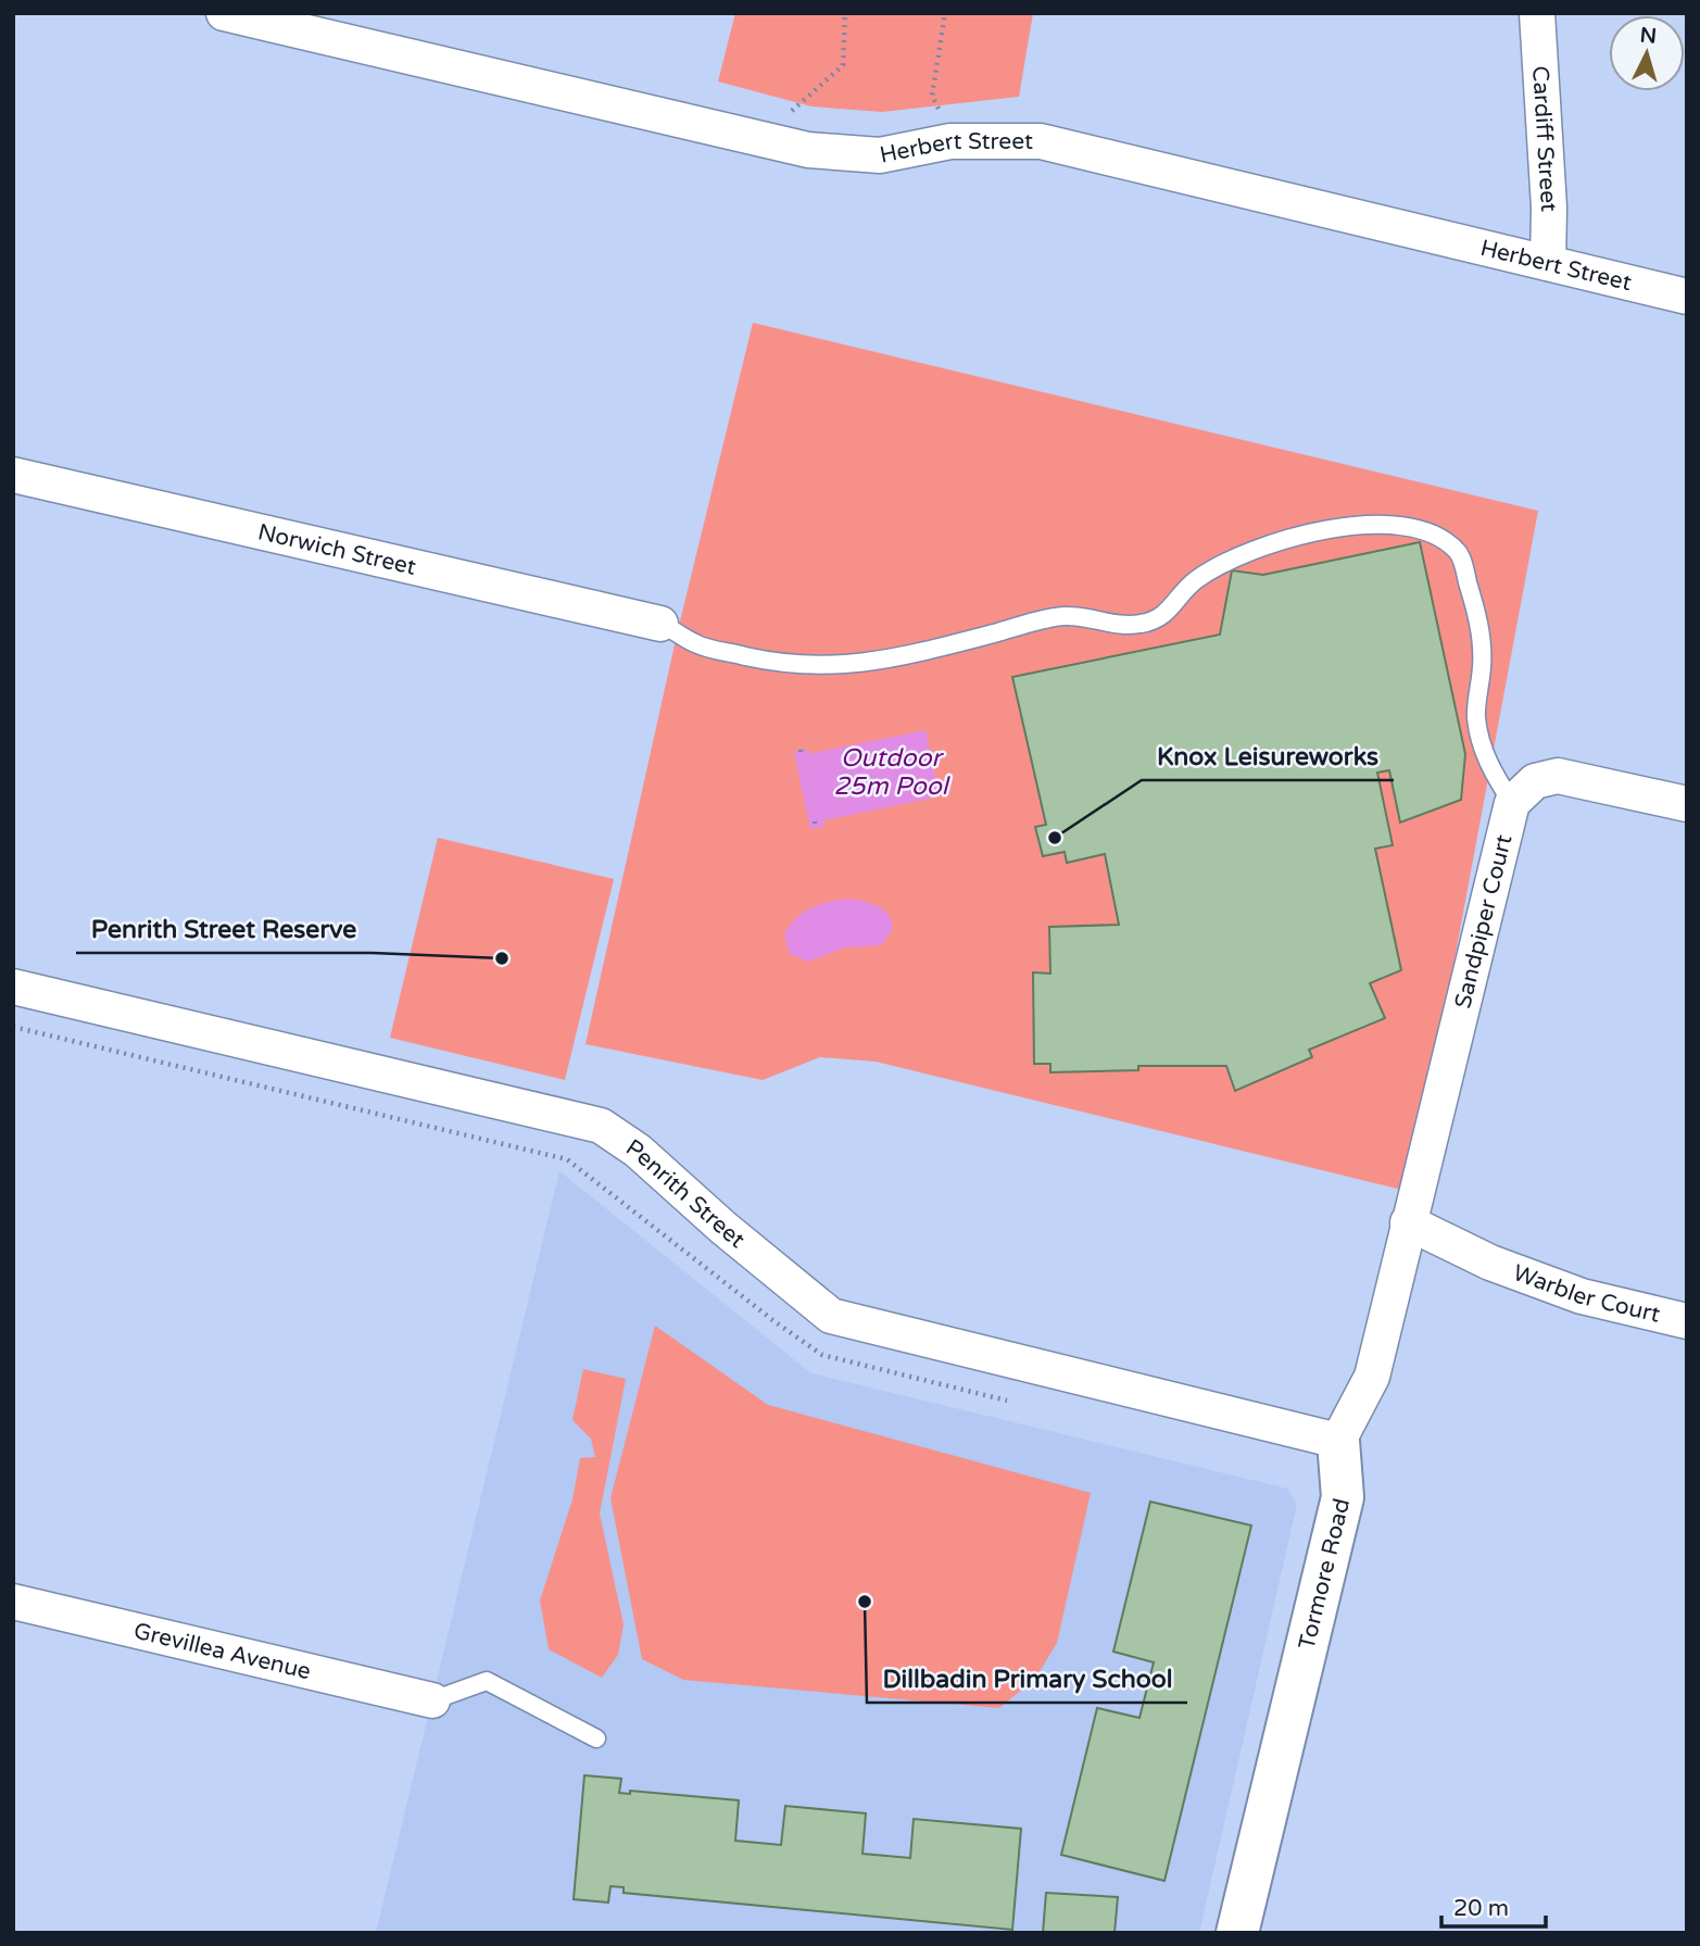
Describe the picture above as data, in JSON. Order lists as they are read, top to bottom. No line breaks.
{"streets":{"street":["Cardiff Street","Herbert Street","Norwich Street","Sandpiper Court","Penrith Street","Warbler Court","Tormore Road","Grevillea Avenue"]},"crossings":[["Cardiff Street","Herbert Street"],["Sandpiper Court","Warbler Court"],["Penrith Street","Tormore Road"]],"water":["Outdoor 25m Pool"],"places":["Knox Leisureworks","Penrith Street Reserve","Dillbadin Primary School"],"scale_bar":"20 m","north":"top"}
